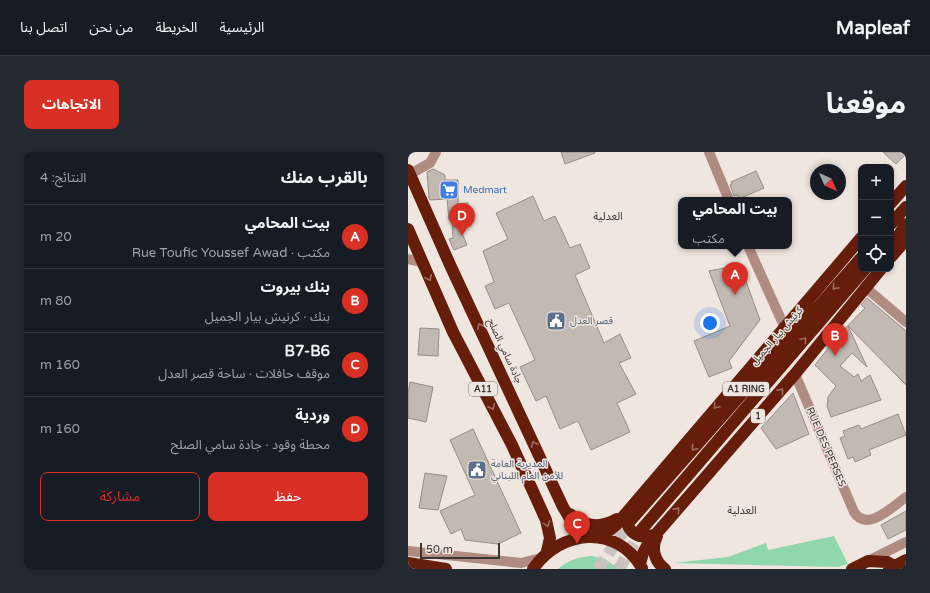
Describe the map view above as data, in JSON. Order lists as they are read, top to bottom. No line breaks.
{"streets":{"highway":["كرنيش بيار الجميل","جادة سامي الصلح","A11","A1 RING","1"],"street":["RUE DES PERSES"]},"crossings":[["1","RUE DES PERSES"]],"districts":["العدلية","العدلية"],"places":{"supermarket":["Medmart"],"public building":["قصر العدل","المديرية العامة للأمن العام اللبناني"]},"scale_bar":"50 m","north":"bottom right","page":{"header":"Mapleaf","nav":["الرئيسية","الخريطة","من نحن","اتصل بنا"],"title":"موقعنا","buttons":["الاتجاهات",["حفظ","مشاركة"]],"heading":["بالقرب منك","النتائج: 4"],"map_buttons":["+","−"],"popup":["بيت المحامي","مكتب"],"pins":["D","A","B","C"],"list":[{"mark":"A","name":"بيت المحامي","note":"مكتب · Rue Toufic Youssef Awad","value":"20 m"},{"mark":"B","name":"بنك بيروت","note":"بنك · كرنيش بيار الجميل","value":"80 m"},{"mark":"C","name":"B7-B6","note":"موقف حافلات · ساحة قصر العدل","value":"160 m"},{"mark":"D","name":"وردية","note":"محطة وقود · جادة سامي الصلح","value":"160 m"}],"scale":"50 m"}}
